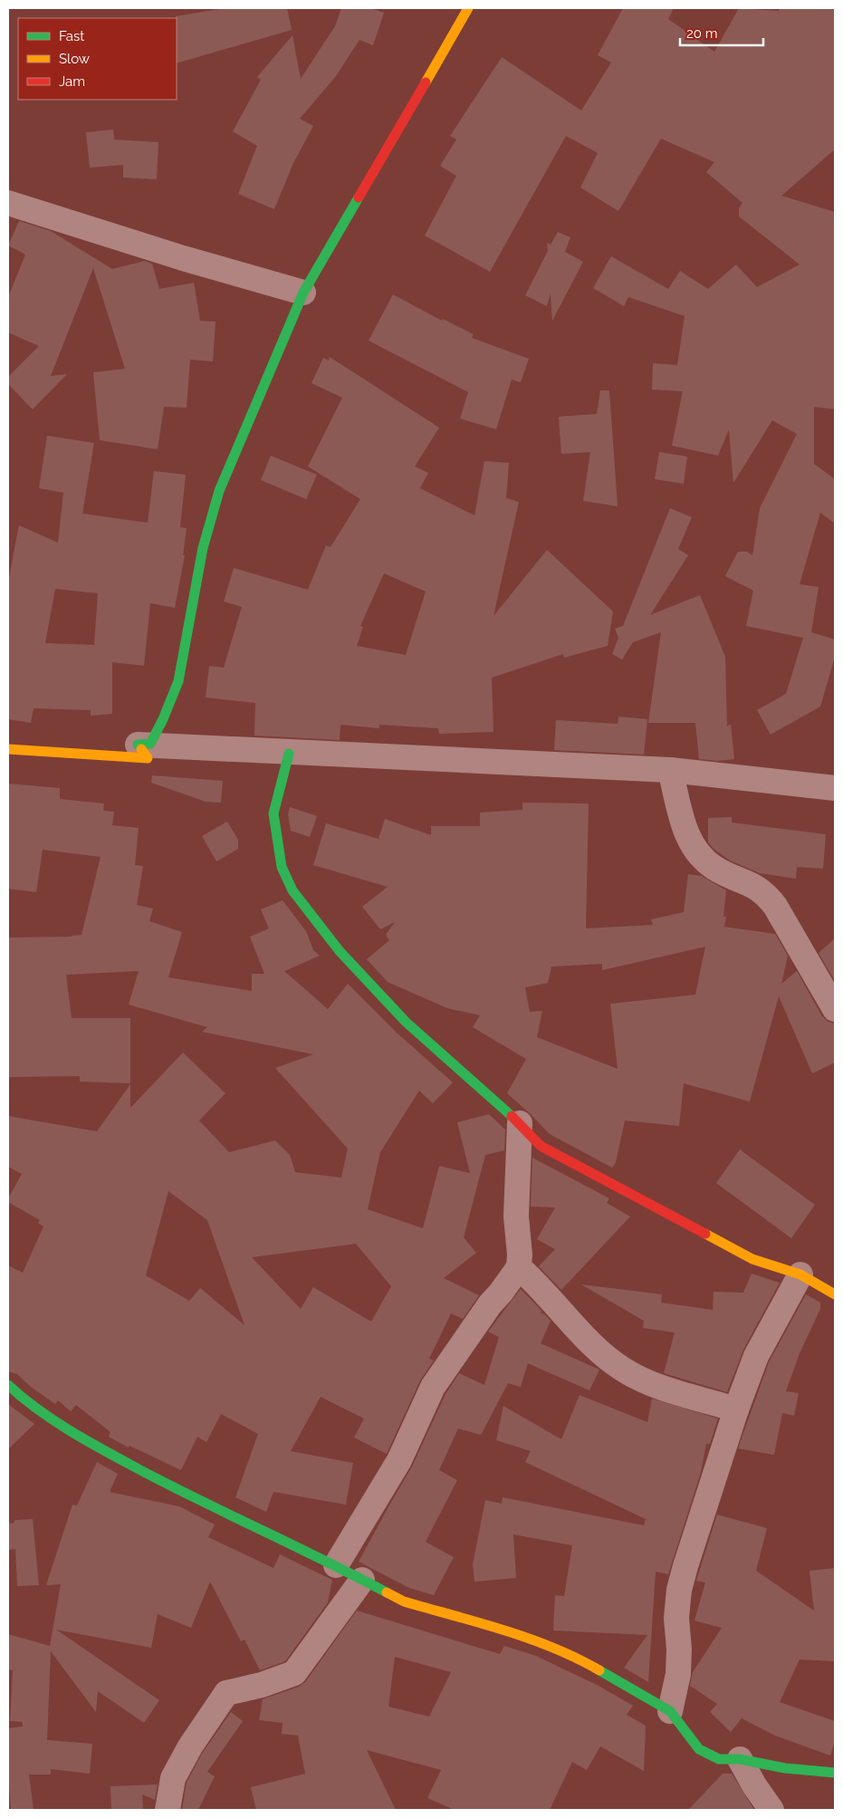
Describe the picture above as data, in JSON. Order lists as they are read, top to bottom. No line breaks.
{"legend":["Fast","Slow","Jam"],"scale_bar":"20 m"}
